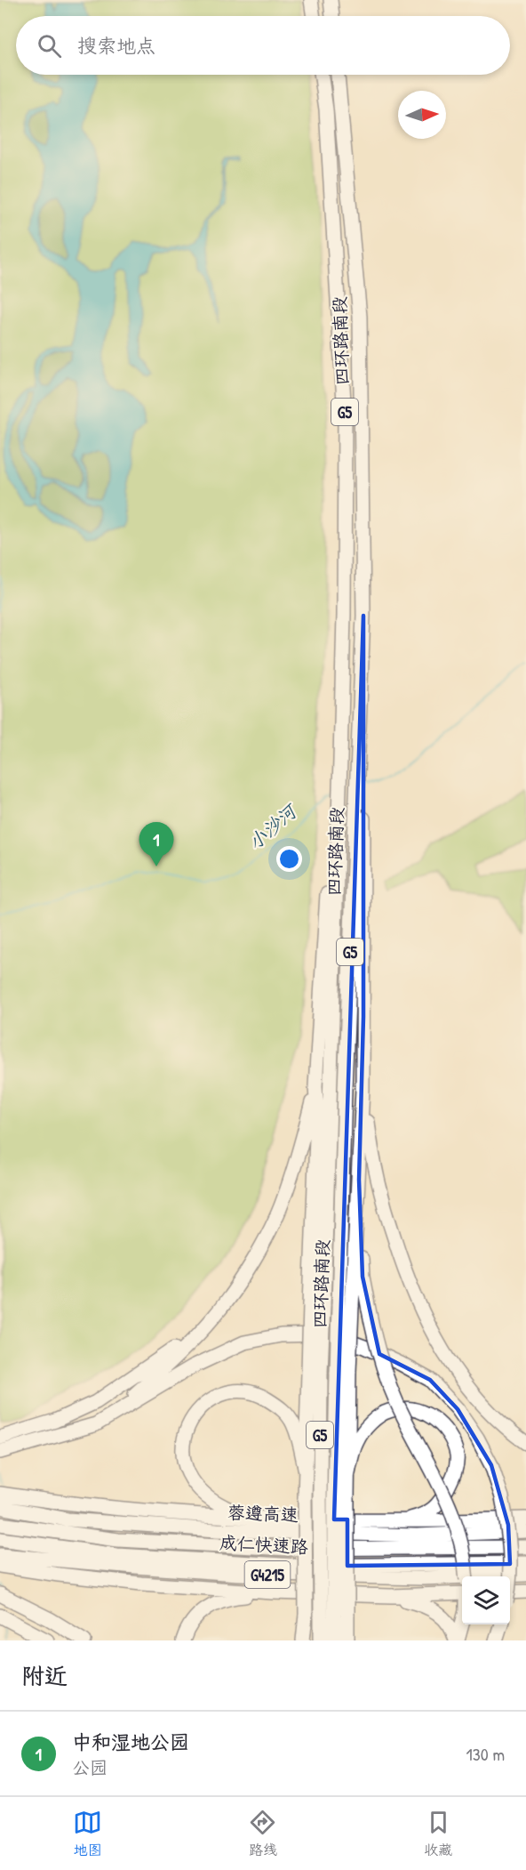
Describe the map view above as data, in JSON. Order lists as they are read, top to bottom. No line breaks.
{"streets":{"highway":["四环路南段","G5","蓉遵高速","成仁快速路","G4215"]},"water":["小沙河"],"north":"right","page":{"search":"搜索地点","pins":"1","heading":"附近","list":[{"mark":"1","name":"中和湿地公园","note":"公园","value":"130 m"}],"nav":["地图","路线","收藏"]}}
